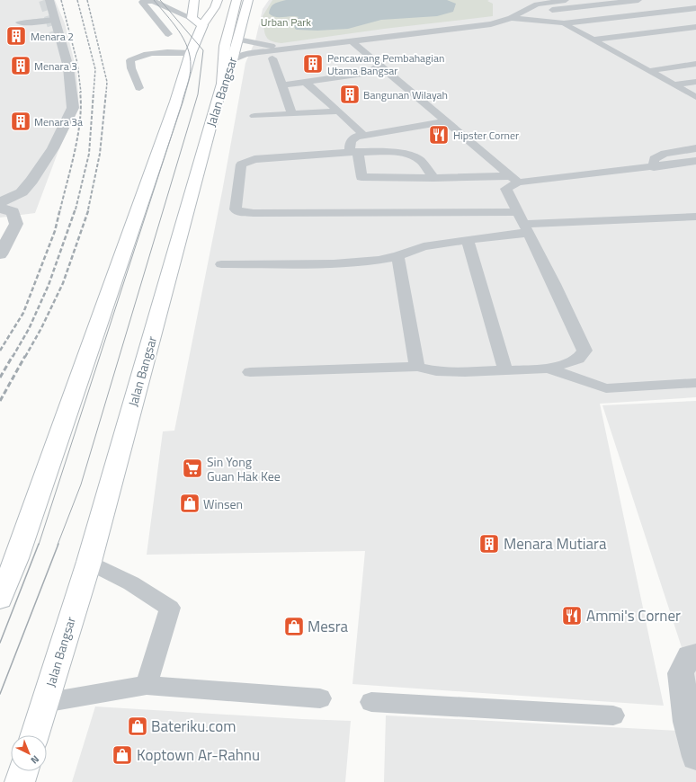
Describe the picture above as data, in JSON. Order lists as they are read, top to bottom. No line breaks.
{"streets":{"main road":["Jalan Bangsar"]},"parks":["Urban Park"],"places":{"building":["Menara 2","Pencawang Pembahagian Utama Bangsar","Menara 3","Bangunan Wilayah","Menara 3a","Menara Mutiara"],"restaurant":["Hipster Corner","Ammi's Corner"],"supermarket":["Sin Yong Guan Hak Kee"],"shop":["Winsen","Mesra","Bateriku.com","Koptown Ar-Rahnu"]},"north":"bottom right"}
